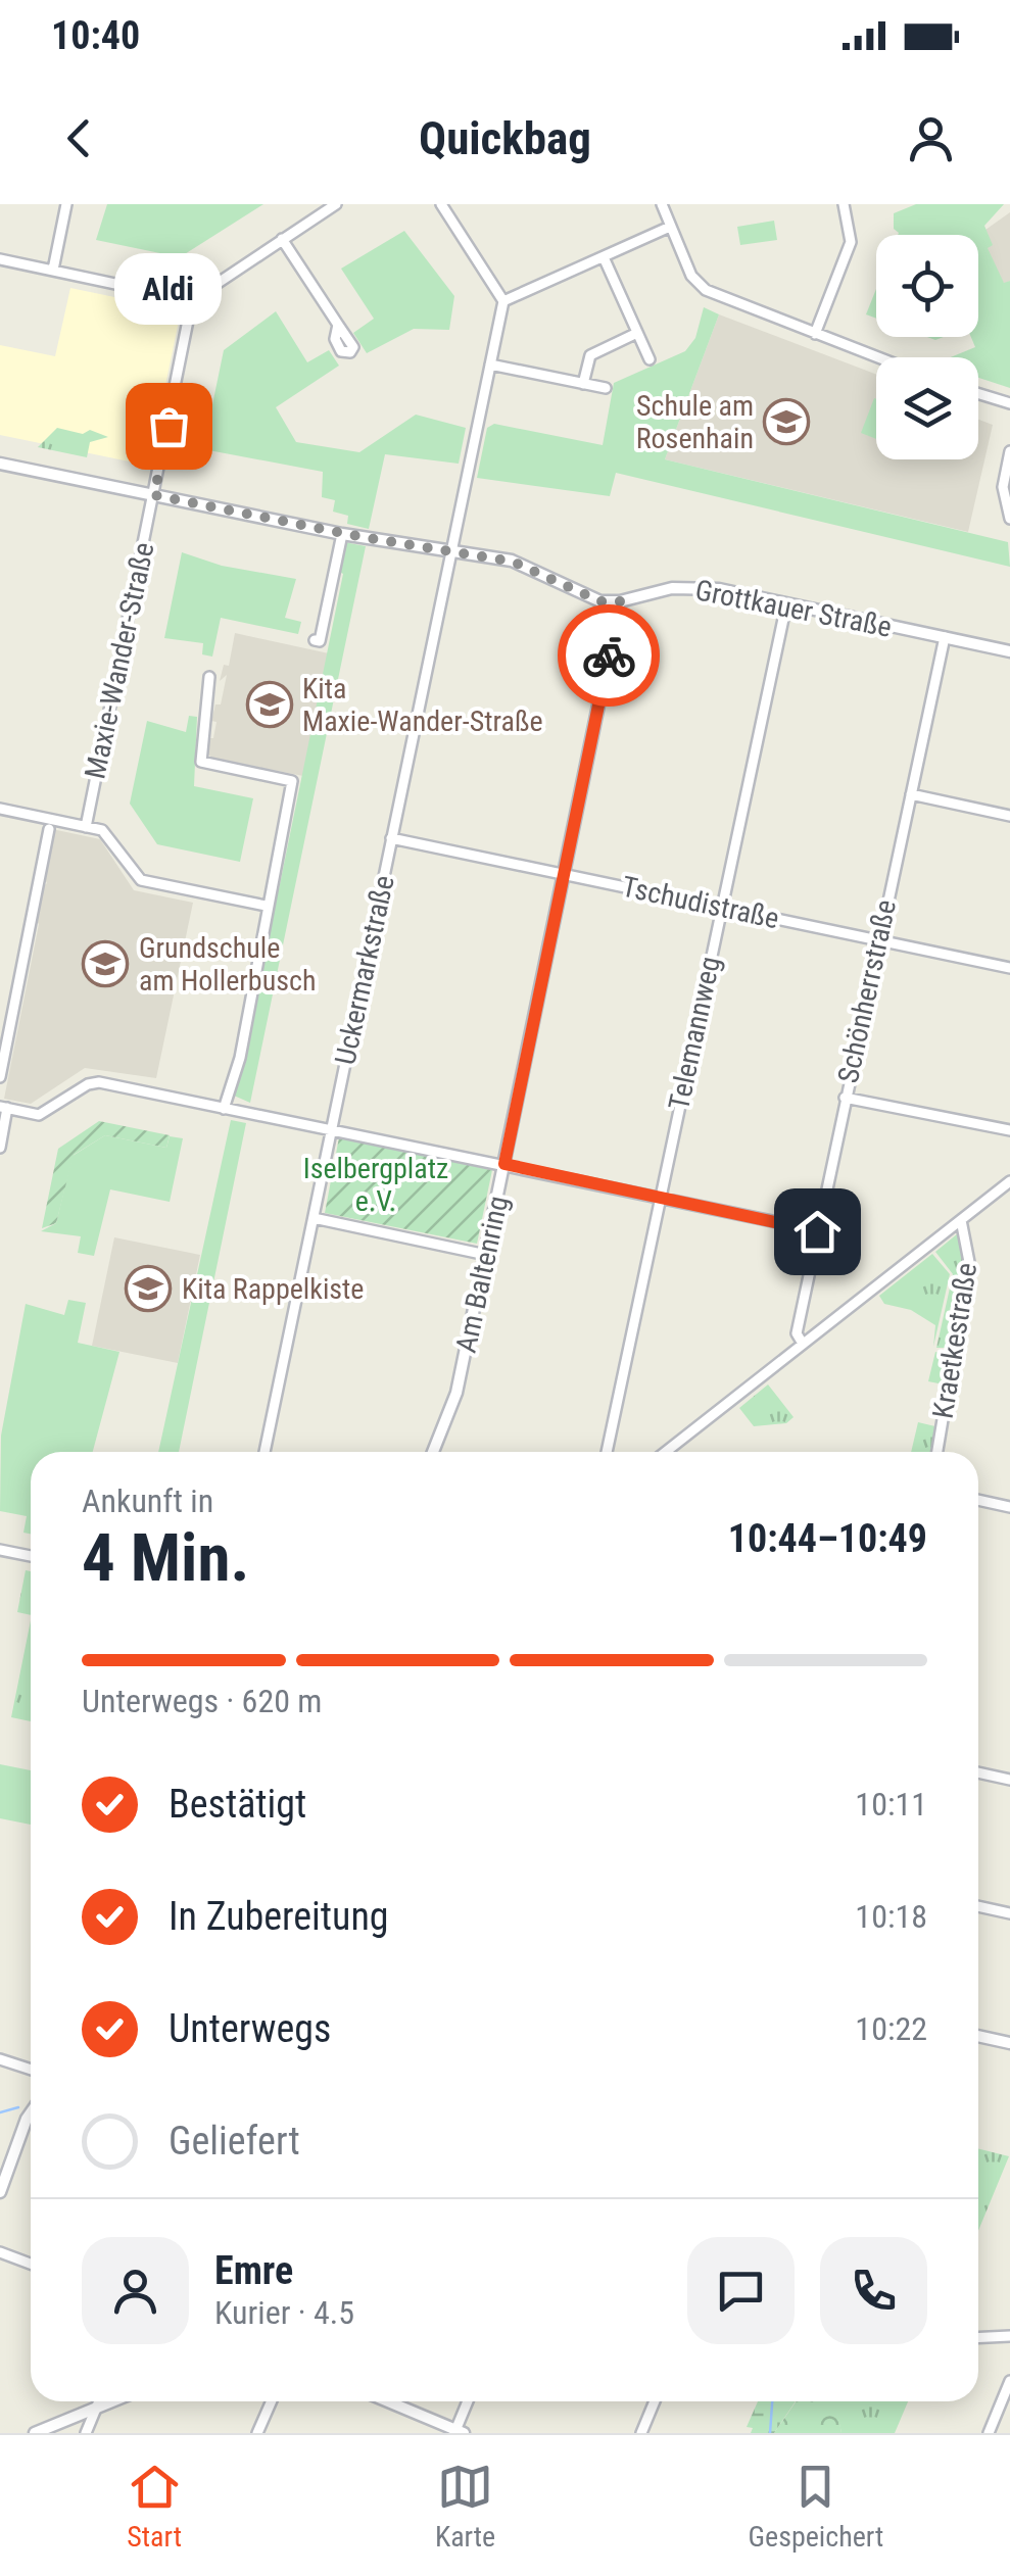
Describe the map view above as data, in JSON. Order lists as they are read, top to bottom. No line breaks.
{"streets":{"street":["Grottkauer Straße","Maxie-Wander-Straße","Tschudistraße","Uckermarkstraße","Schönherrstraße","Telemannweg","Am Baltenring","Kraetkestraße"]},"crossings":[["Grottkauer Straße","Maxie-Wander-Straße"],["Grottkauer Straße","Uckermarkstraße"],["Grottkauer Straße","Schönherrstraße"],["Grottkauer Straße","Telemannweg"],["Grottkauer Straße","Am Baltenring"],["Tschudistraße","Uckermarkstraße"],["Tschudistraße","Schönherrstraße"],["Tschudistraße","Telemannweg"],["Tschudistraße","Am Baltenring"]],"parks":["Iselbergplatz e.V."],"places":{"school or university":["Schule am Rosenhain","Kita Maxie-Wander-Straße","Grundschule am Hollerbusch","Kita Rappelkiste"],"other":["Aldi"]},"page":{"status":"10:40","header":"Quickbag","bubble":"Aldi","heading":["4 Min.","Ankunft in","10:44–10:49"],"panel":["Emre","Kurier · 4.5"],"bar":"Unterwegs · 620 m","list":[["Bestätigt","10:11"],["In Zubereitung","10:18"],["Unterwegs","10:22"],"Geliefert"],"tabs":["Start","Karte","Gespeichert"]}}
